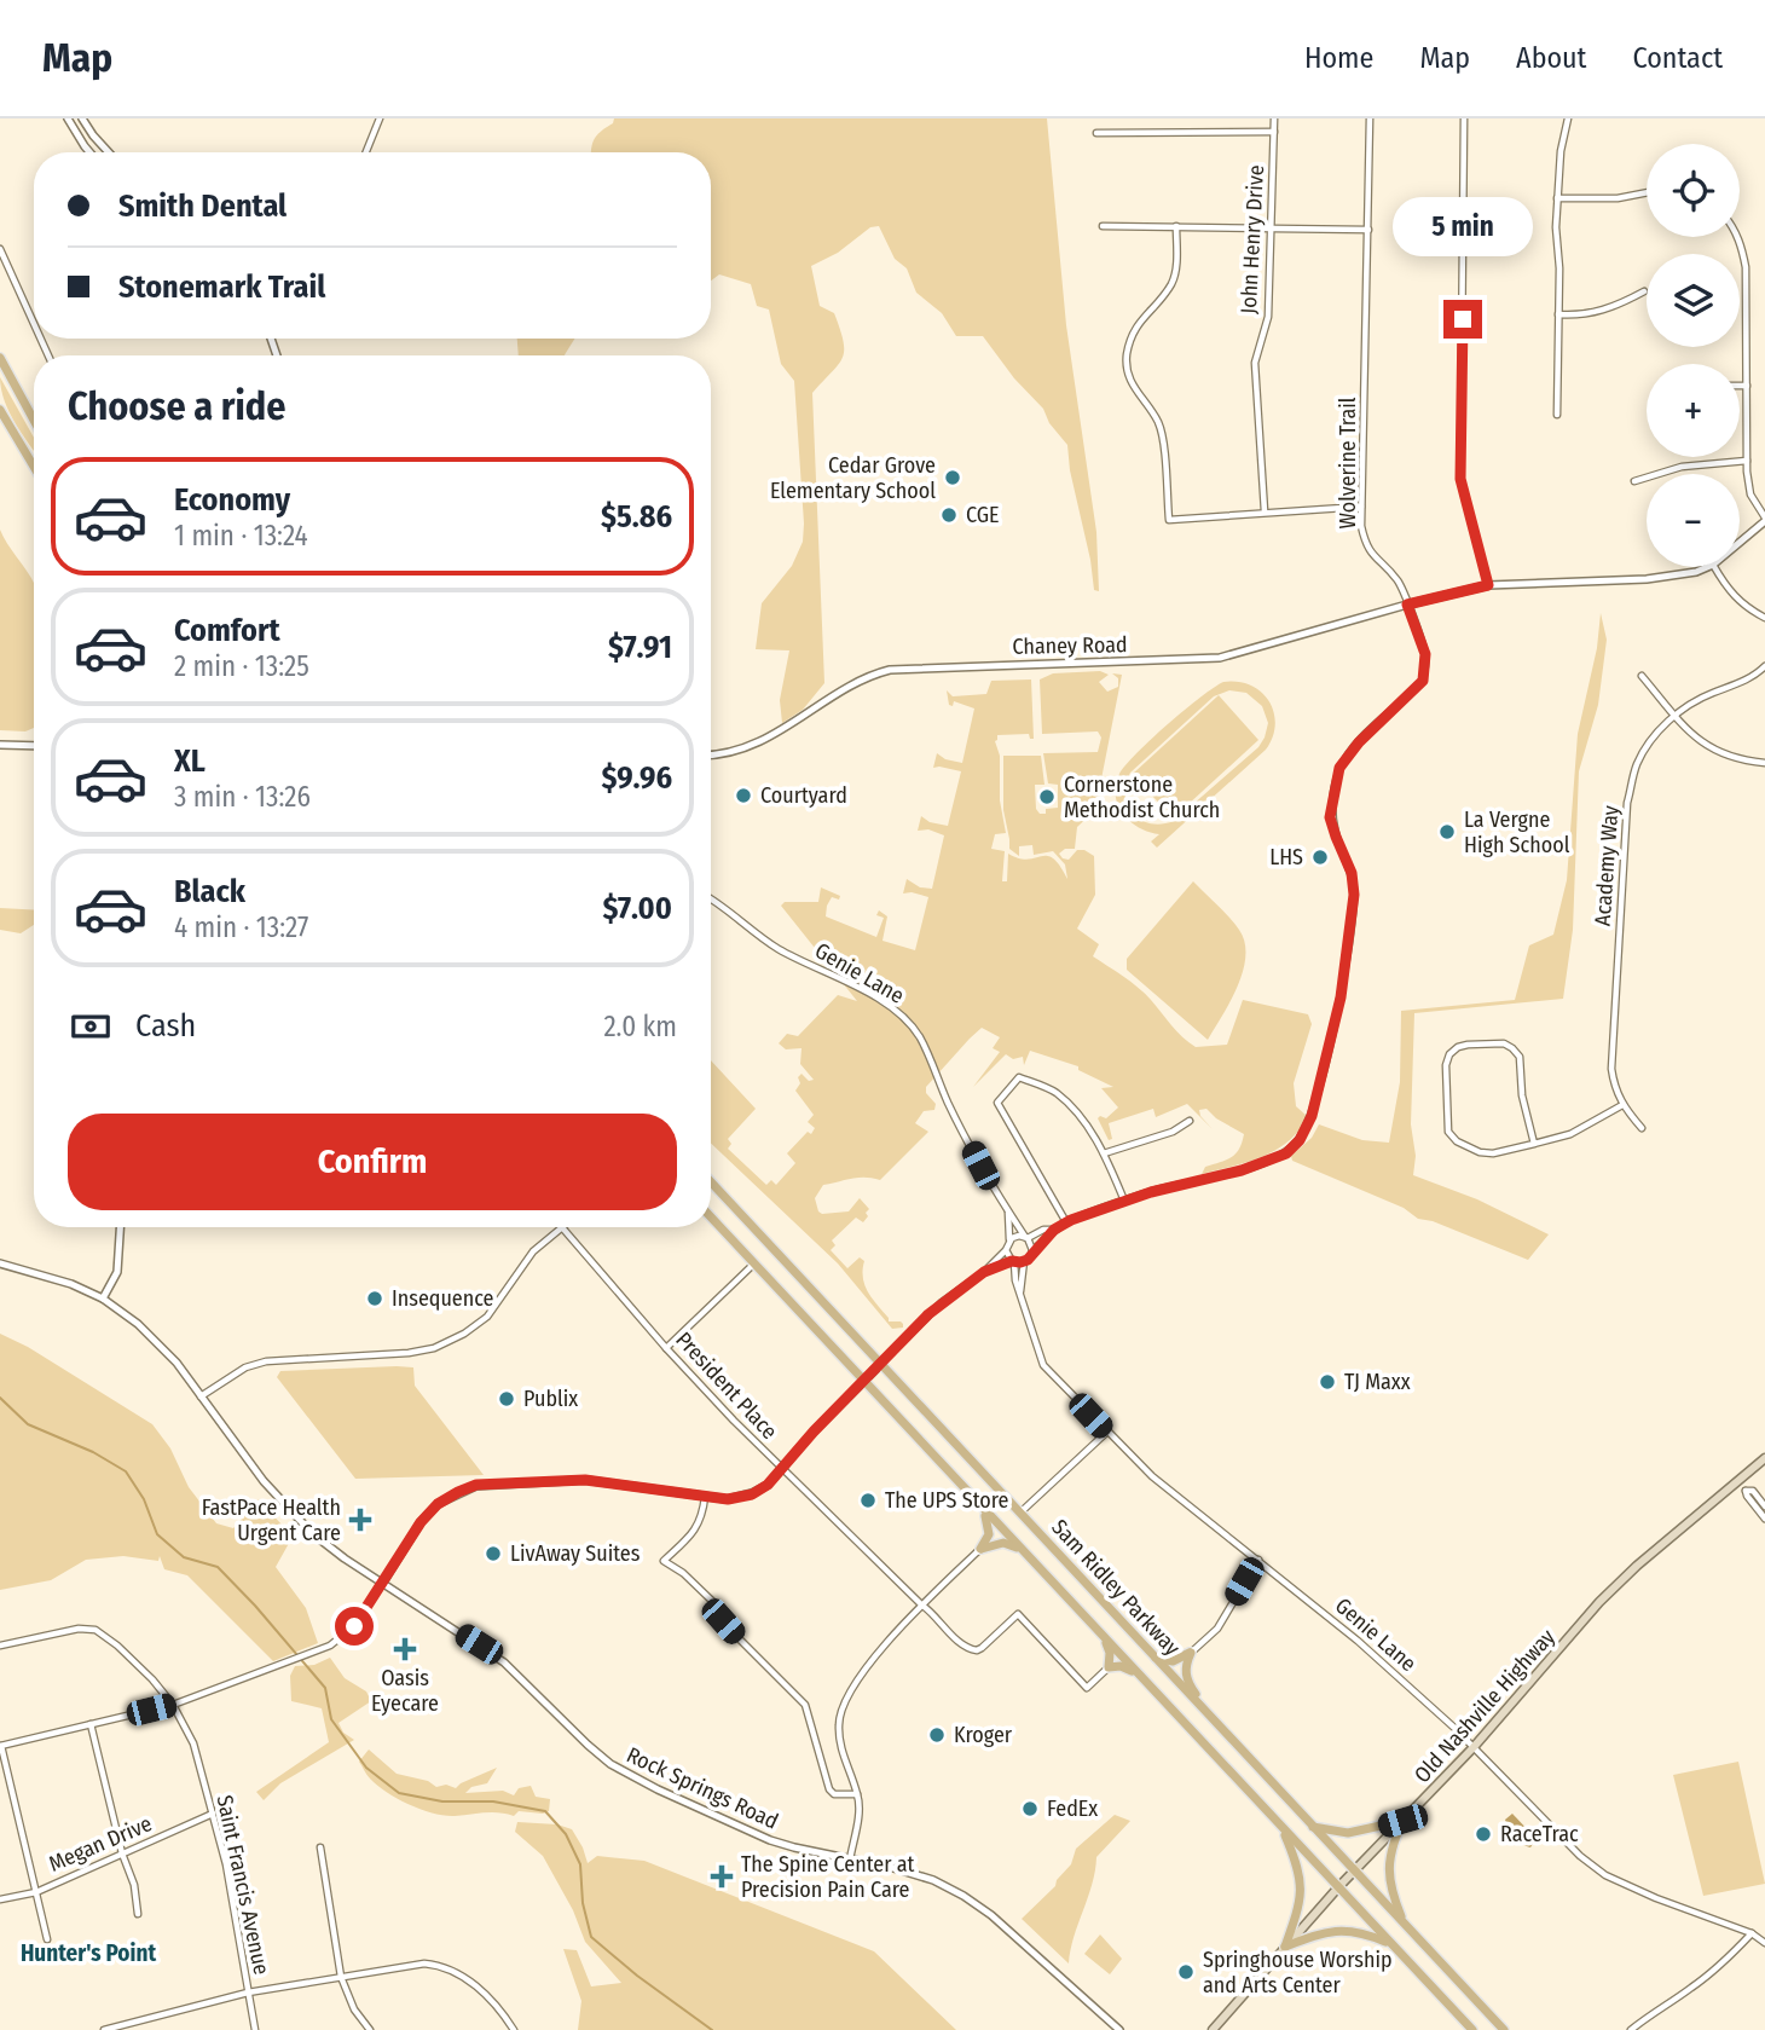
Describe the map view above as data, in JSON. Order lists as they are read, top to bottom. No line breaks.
{"streets":{"main road":["Sam Ridley Parkway","Old Nashville Highway"],"street":["John Henry Drive","Wolverine Trail","Chaney Road","Academy Way","Genie Lane","President Place","Rock Springs Road","Megan Drive","Saint Francis Avenue"]},"crossings":[["Wolverine Trail","Chaney Road"],["Wolverine Trail","Genie Lane"],["Genie Lane","Old Nashville Highway"],["Sam Ridley Parkway","Old Nashville Highway"],["Megan Drive","Saint Francis Avenue"]],"districts":["Hunter's Point"],"places":{"other":["Cedar Grove Elementary School","CGE","Courtyard","Cornerstone Methodist Church","La Vergne High School","LHS","Insequence","TJ Maxx","Publix","The UPS Store","LivAway Suites","Kroger","FedEx","RaceTrac","Springhouse Worship and Arts Center"],"health":["FastPace Health Urgent Care","Oasis Eyecare","The Spine Center at Precision Pain Care"]},"page":{"header":"Map","nav":["Home","Map","About","Contact"],"map_buttons":["+","−"],"banner":["Smith Dental","Stonemark Trail"],"bubble":"5 min","heading":"Choose a ride","list":[{"name":"Economy","note":"1 min · 13:24","value":"$5.86"},{"name":"Comfort","note":"2 min · 13:25","value":"$7.91"},{"name":"XL","note":"3 min · 13:26","value":"$9.96"},{"name":"Black","note":"4 min · 13:27","value":"$7.00"}],"pay":["Cash","2.0 km"],"buttons":"Confirm"}}
